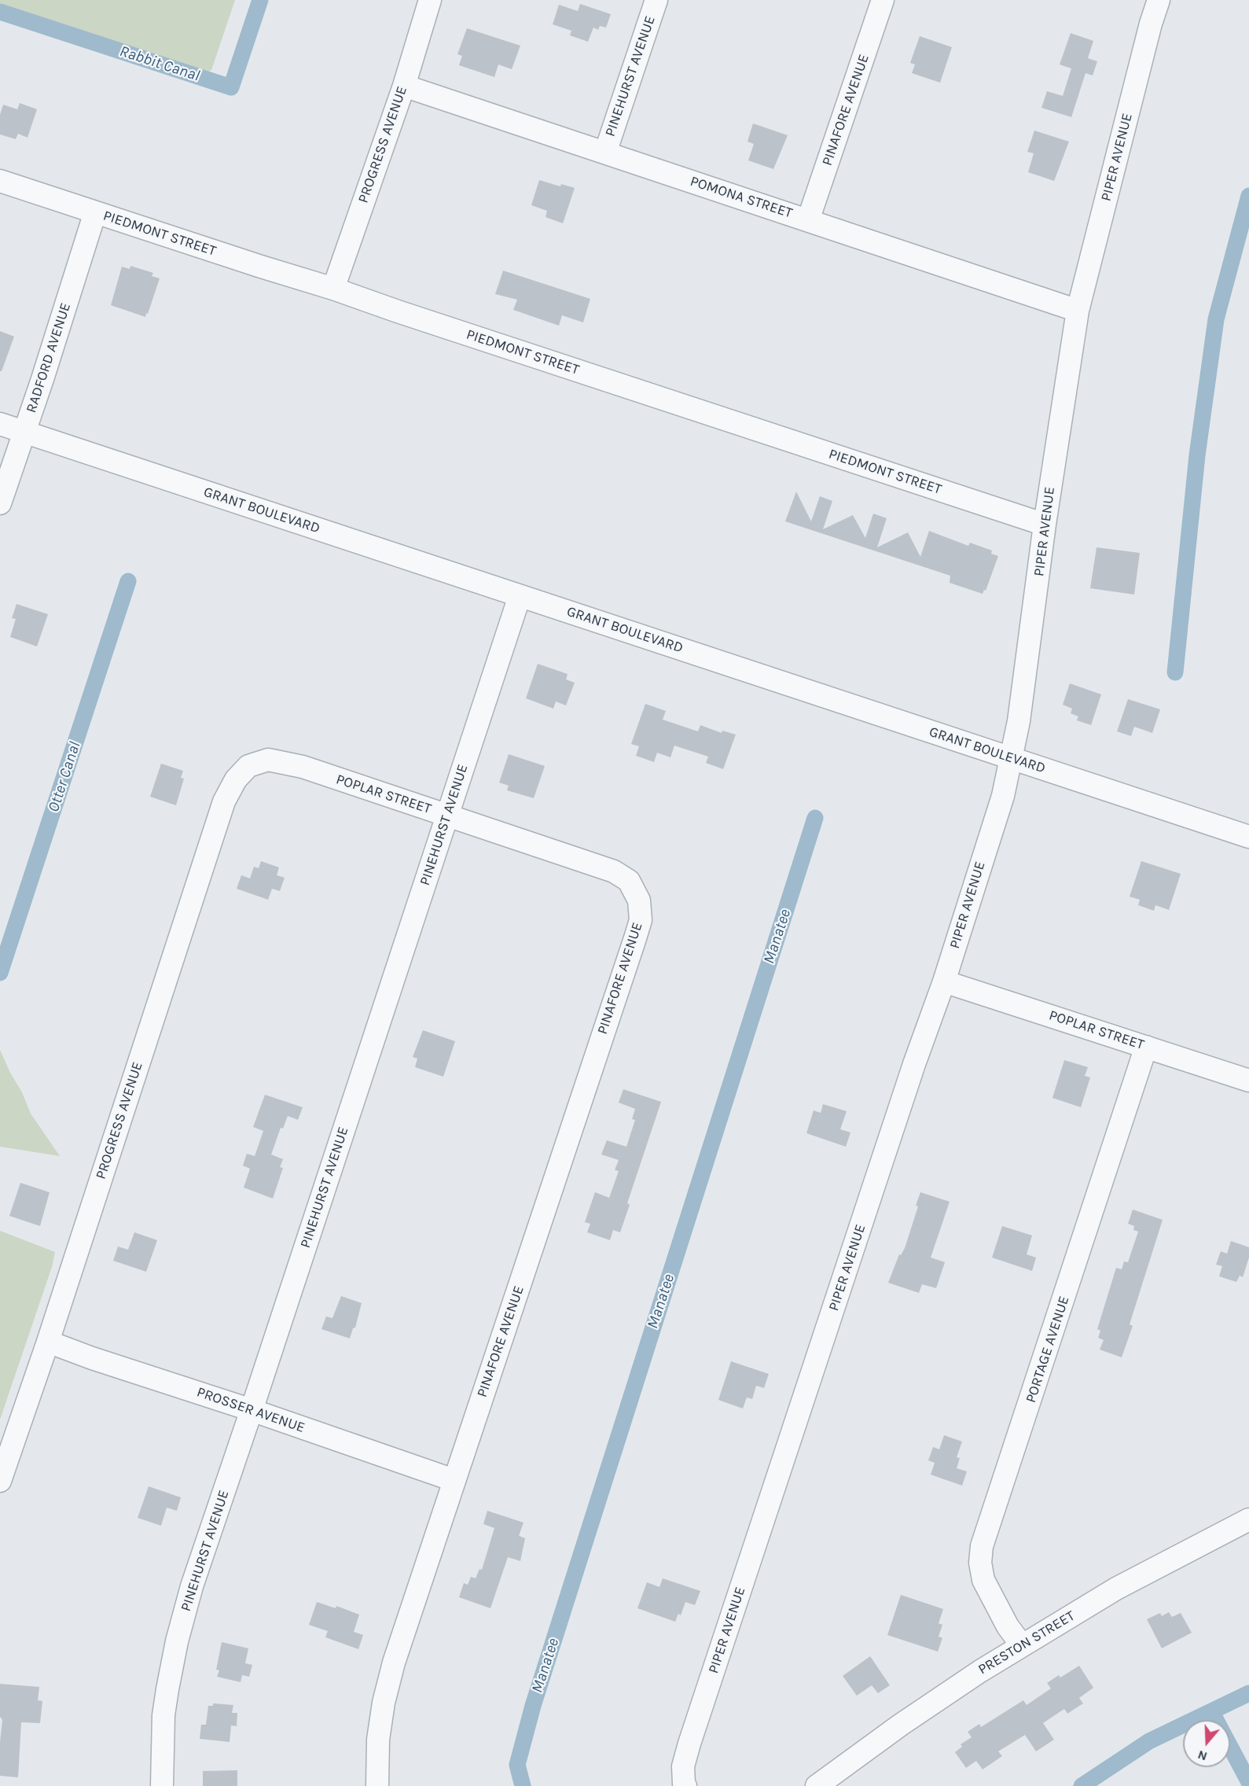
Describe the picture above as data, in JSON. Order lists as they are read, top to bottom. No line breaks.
{"streets":{"street":["PINEHURST AVENUE","PINAFORE AVENUE","PROGRESS AVENUE","PIPER AVENUE","POMONA STREET","PIEDMONT STREET","RADFORD AVENUE","GRANT BOULEVARD","POPLAR STREET","PORTAGE AVENUE","PROSSER AVENUE","PRESTON STREET"]},"crossings":[["PINEHURST AVENUE","POMONA STREET"],["PINEHURST AVENUE","GRANT BOULEVARD"],["PINEHURST AVENUE","POPLAR STREET"],["PINEHURST AVENUE","PROSSER AVENUE"],["PINAFORE AVENUE","POMONA STREET"],["PINAFORE AVENUE","POPLAR STREET"],["PINAFORE AVENUE","PROSSER AVENUE"],["PROGRESS AVENUE","POMONA STREET"],["PROGRESS AVENUE","PIEDMONT STREET"],["PROGRESS AVENUE","POPLAR STREET"],["PROGRESS AVENUE","PROSSER AVENUE"],["PIPER AVENUE","POMONA STREET"],["PIPER AVENUE","PIEDMONT STREET"],["PIPER AVENUE","GRANT BOULEVARD"],["PIPER AVENUE","POPLAR STREET"],["PIEDMONT STREET","RADFORD AVENUE"],["RADFORD AVENUE","GRANT BOULEVARD"],["POPLAR STREET","PORTAGE AVENUE"],["PORTAGE AVENUE","PRESTON STREET"]],"water":["Rabbit Canal","Otter Canal","Manatee"],"north":"bottom"}
